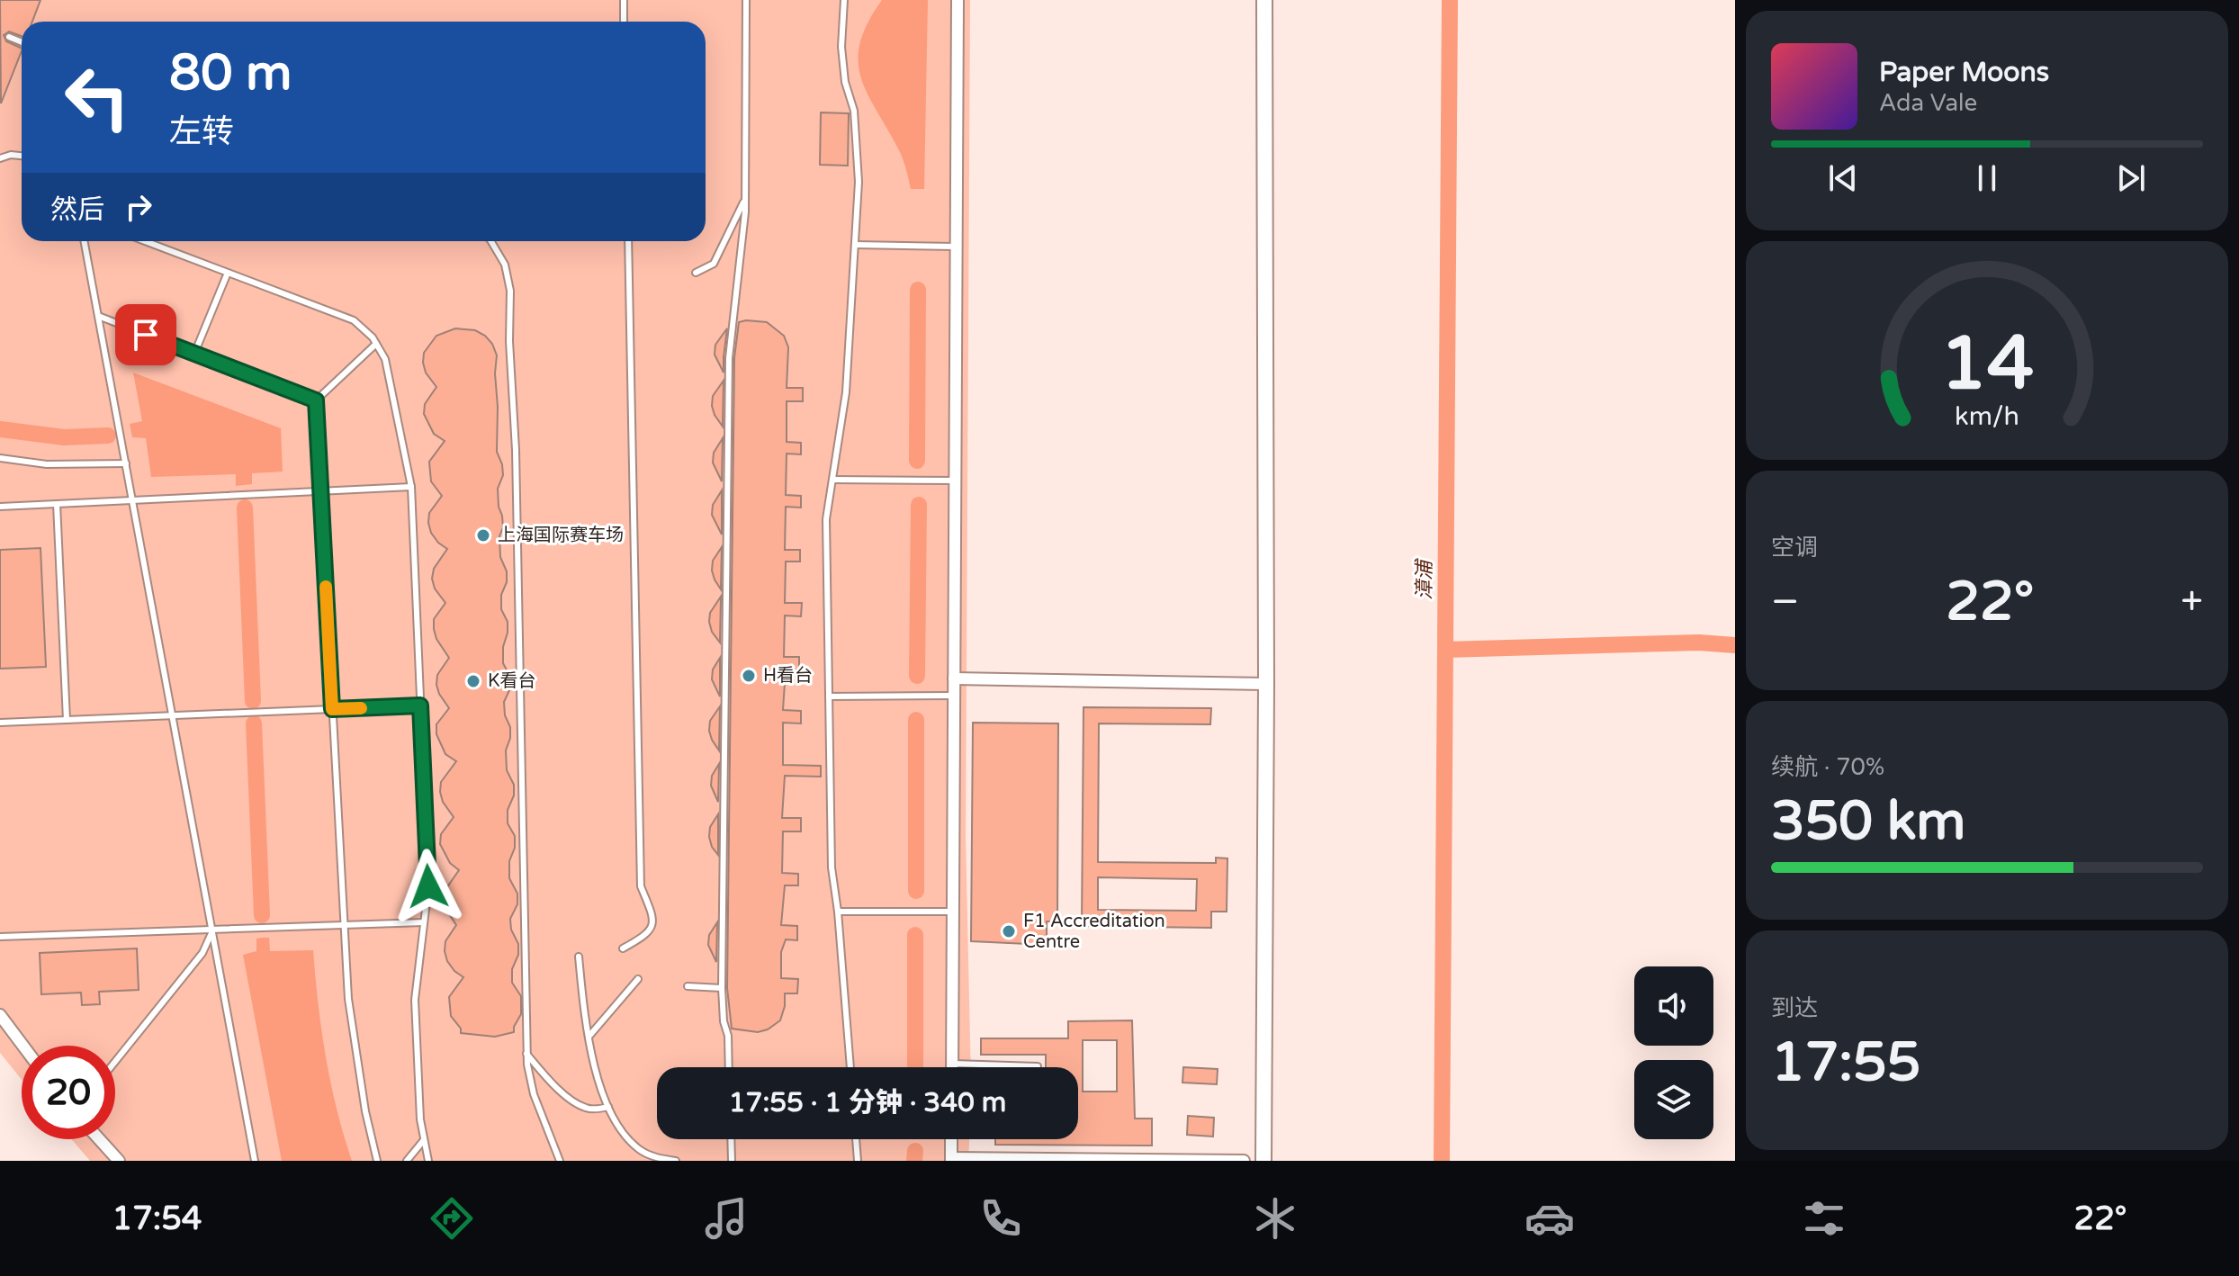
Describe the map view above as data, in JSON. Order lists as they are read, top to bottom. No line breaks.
{"water":["漳浦"],"places":["上海国际赛车场","H看台","K看台","F1 Accreditation Centre"],"page":{"turn":["80 m","左转"],"song":["Paper Moons","Ada Vale"],"then":"然后","tile":["空调",["续航 · 70%","350 km"],["到达","17:55"]],"heat":["−","22°","+"],"limit":"20","trip":"17:55 · 1 分钟 · 340 m","tabs":["17:54","22°"],"gauge":["14","km/h"]}}
